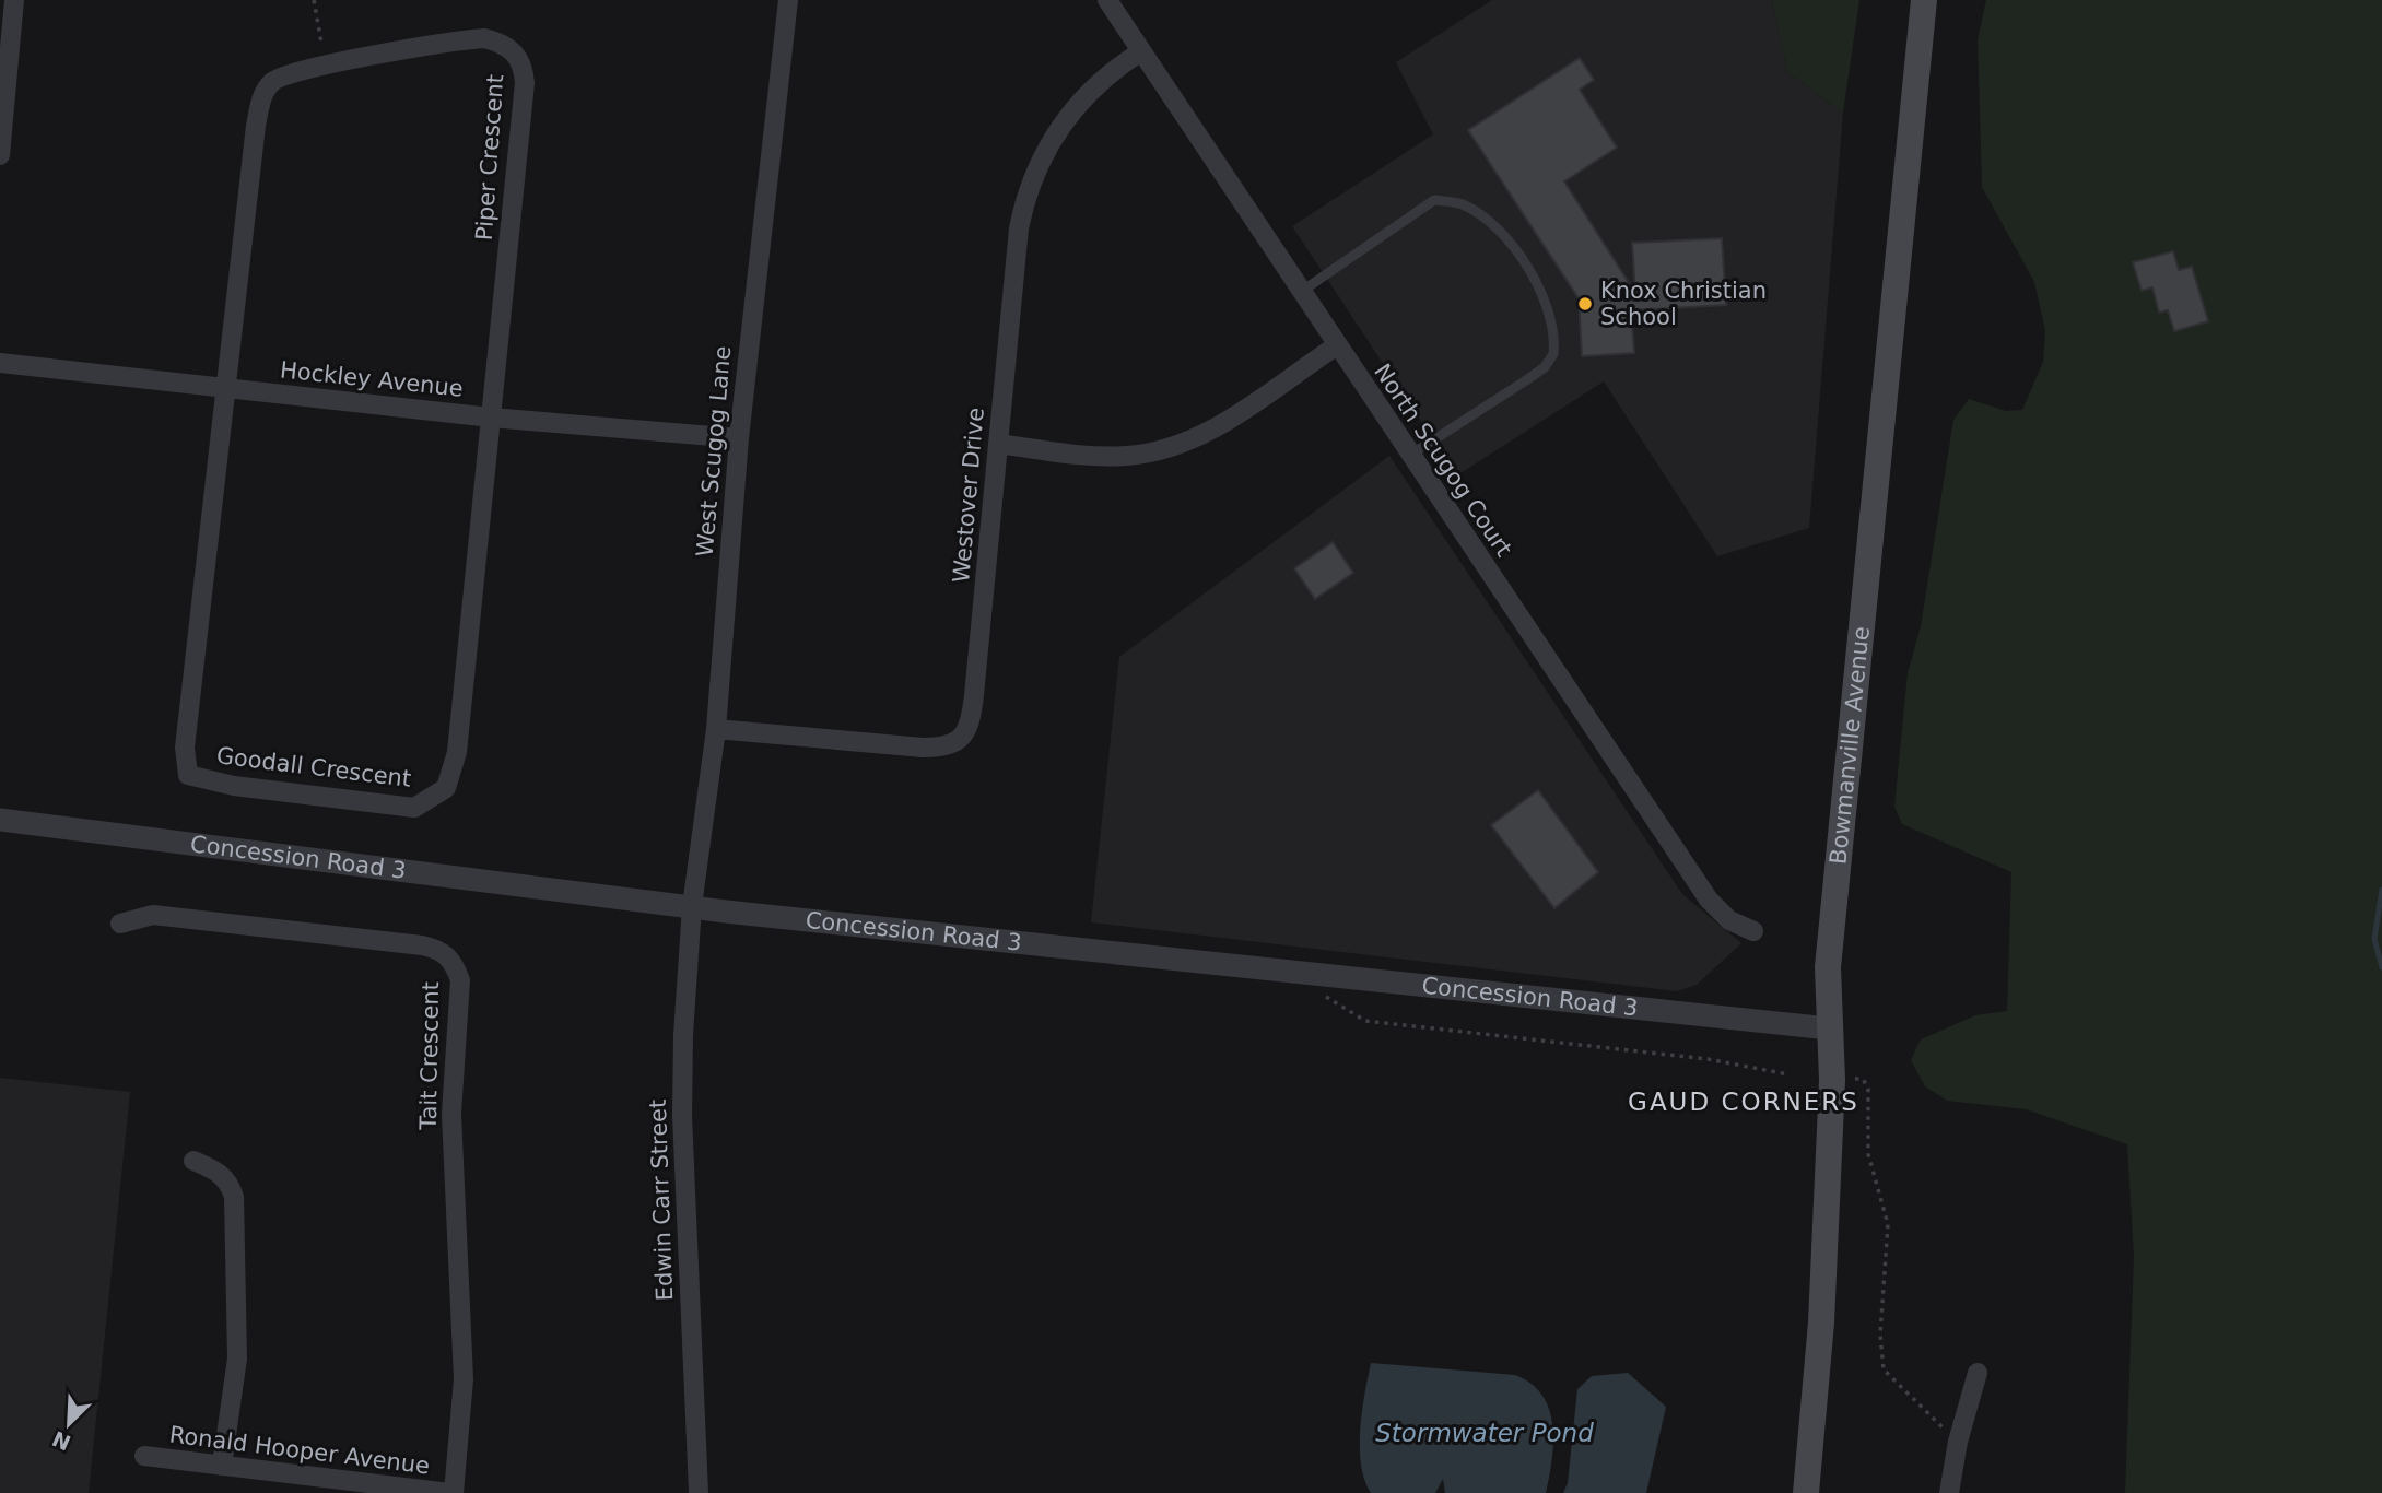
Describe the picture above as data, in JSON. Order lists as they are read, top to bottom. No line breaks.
{"streets":{"main road":["Bowmanville Avenue"],"street":["Piper Crescent","Hockley Avenue","West Scugog Lane","North Scugog Court","Westover Drive","Goodall Crescent","Concession Road 3","Tait Crescent","Edwin Carr Street","Ronald Hooper Avenue"]},"crossings":[["Piper Crescent","Hockley Avenue"],["Piper Crescent","Goodall Crescent"],["Hockley Avenue","West Scugog Lane"],["Hockley Avenue","Goodall Crescent"],["West Scugog Lane","Westover Drive"],["West Scugog Lane","Concession Road 3"],["West Scugog Lane","Edwin Carr Street"],["North Scugog Court","Westover Drive"],["Bowmanville Avenue","Concession Road 3"],["Concession Road 3","Edwin Carr Street"],["Tait Crescent","Ronald Hooper Avenue"]],"districts":["GAUD CORNERS"],"water":["Stormwater Pond"],"places":["Knox Christian School"],"north":"bottom left"}
